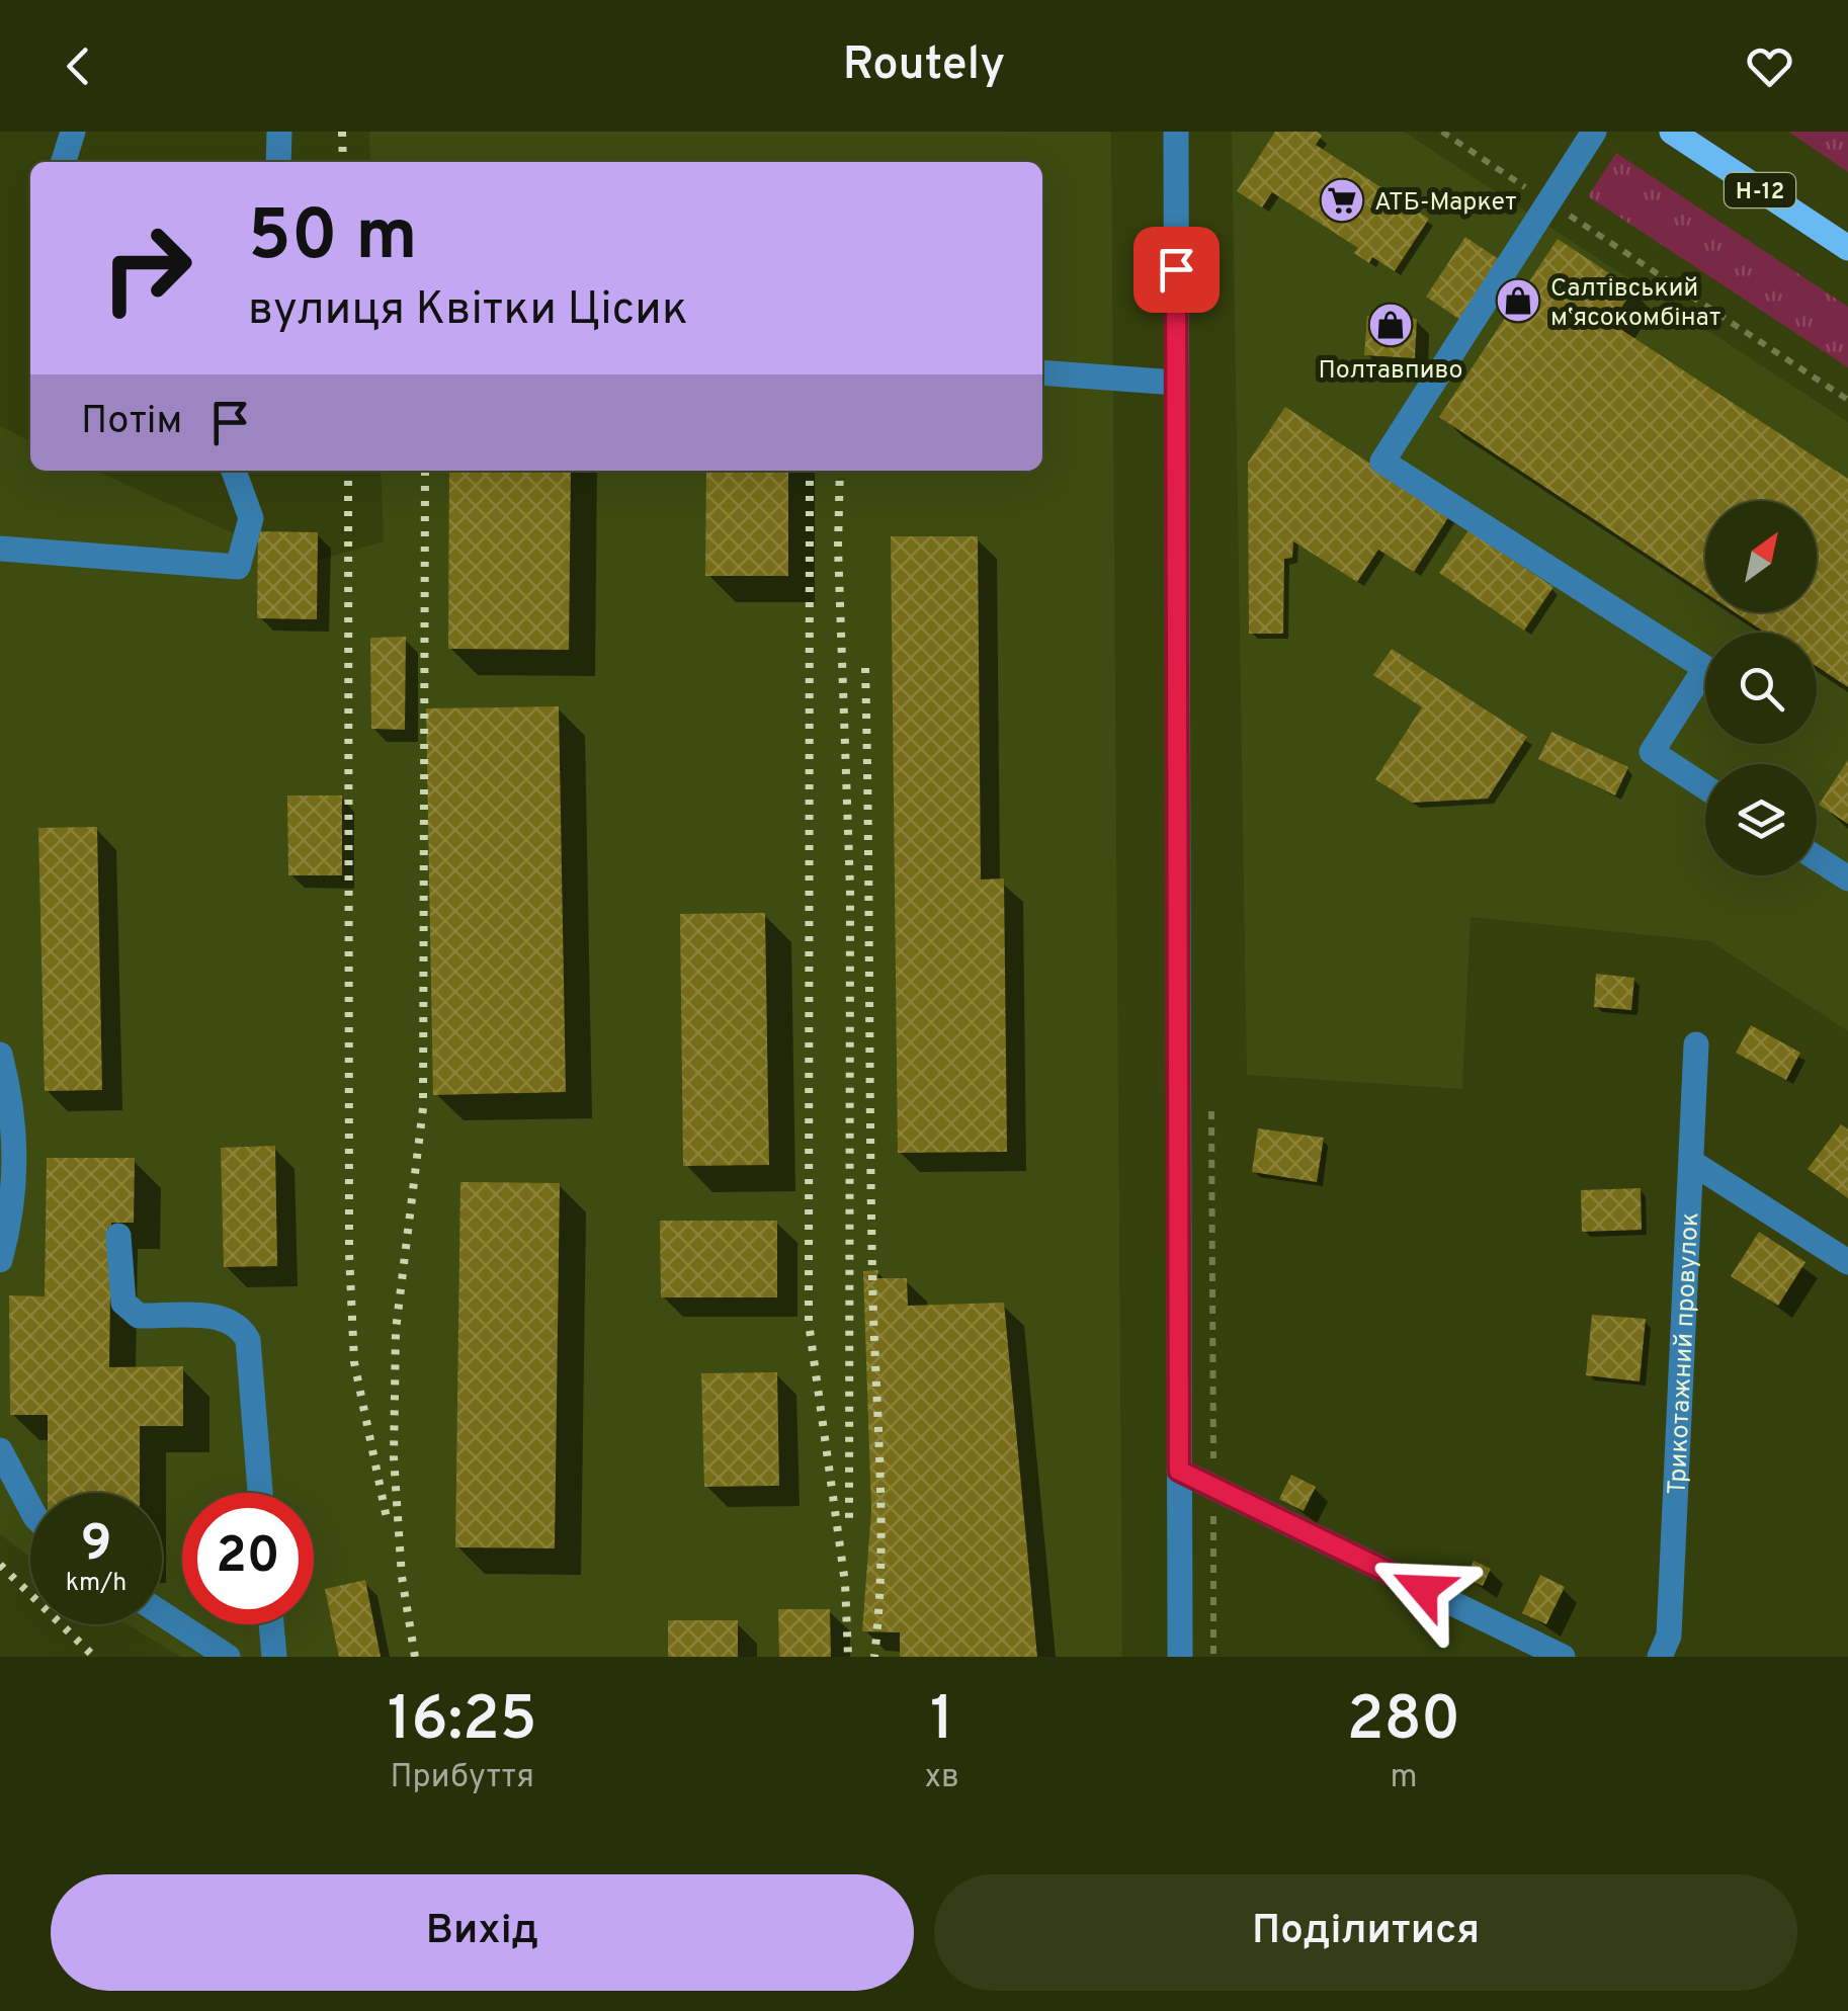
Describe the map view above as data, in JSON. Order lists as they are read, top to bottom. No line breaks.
{"streets":{"main road":["Н-12"],"street":["Трикотажний провулок"]},"places":{"supermarket":["АТБ-Маркет"],"shop":["Салтівський мʼясокомбінат","Полтавпиво"]},"north":"top right","page":{"header":"Routely","turn":["50 m","вулиця Квітки Цісик"],"then":"Потім","speed":"9 km/h","limit":"20","eta":["16:25","Прибуття","1","хв","280","m"],"buttons":["Вихід","Поділитися"]}}
